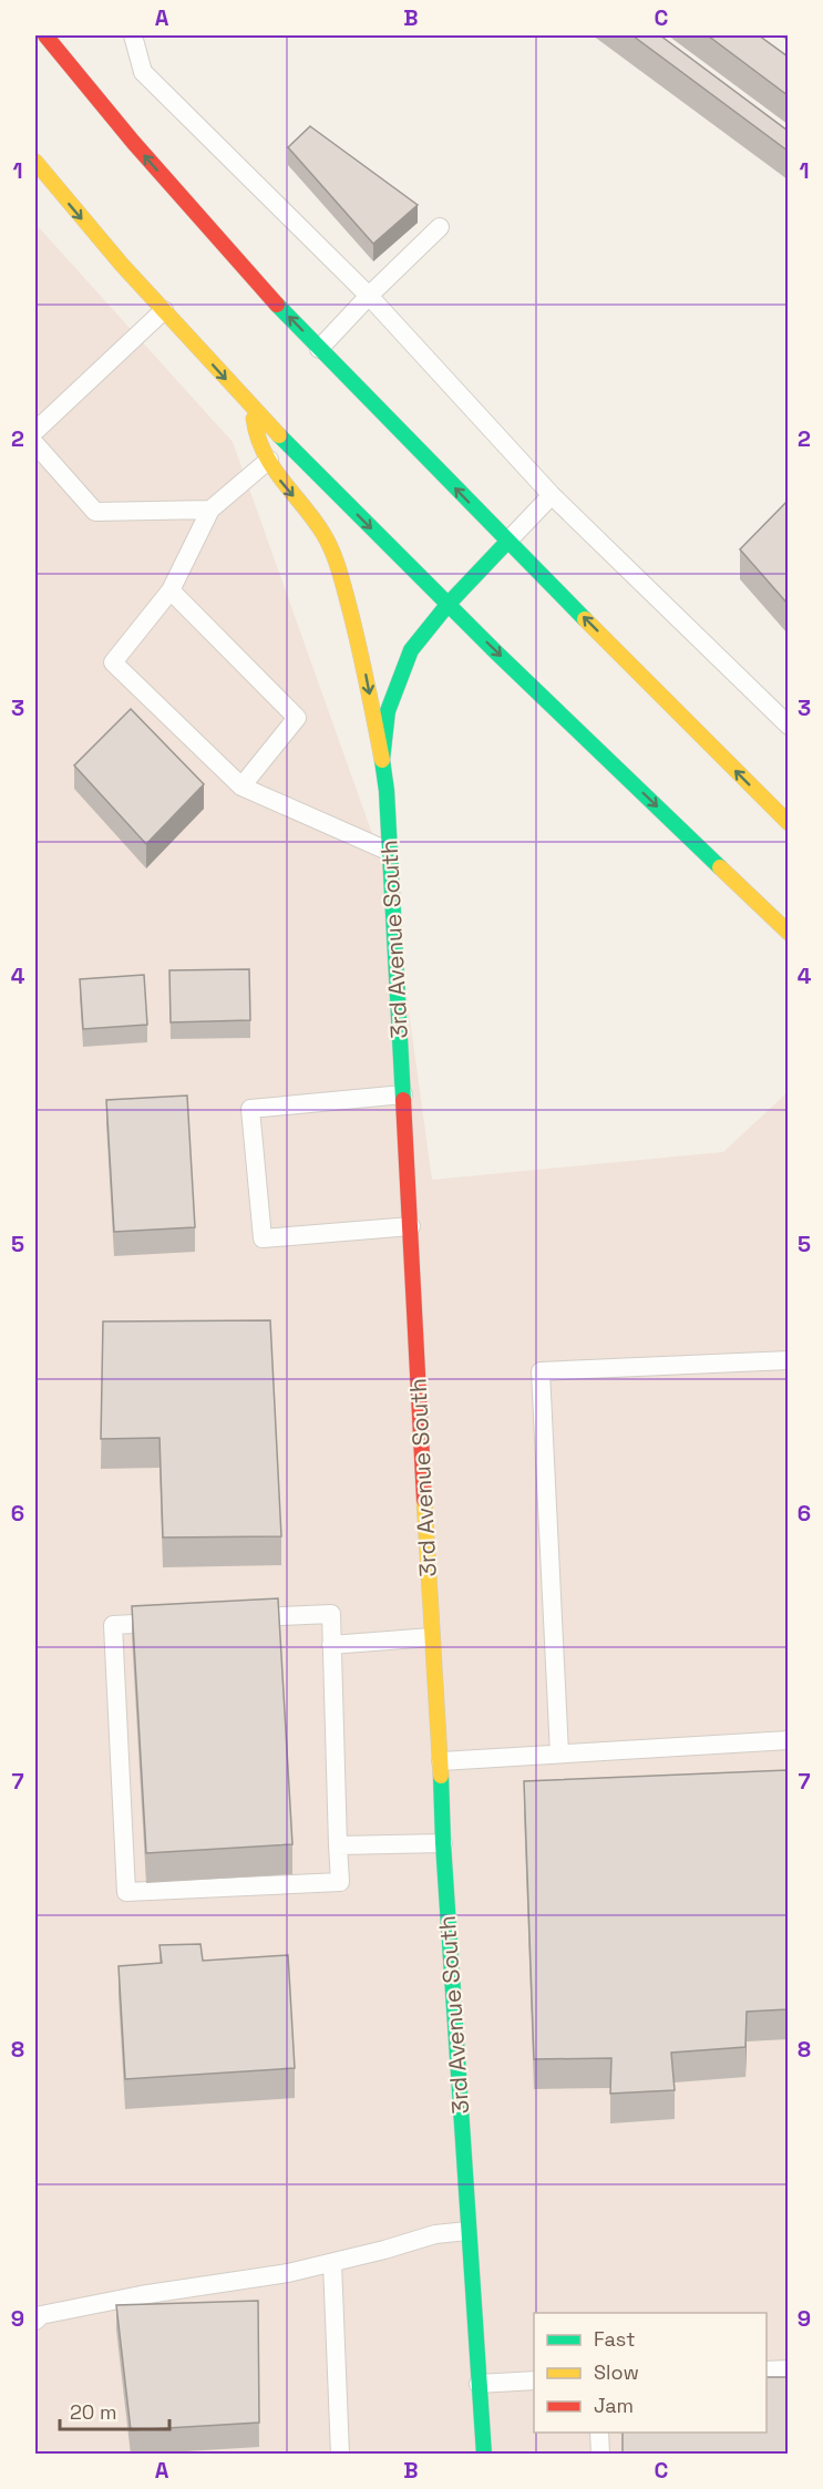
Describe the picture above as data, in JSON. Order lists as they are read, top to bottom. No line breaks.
{"streets":{"main road":["3rd Avenue South"]},"legend":["Fast","Slow","Jam"],"scale_bar":"20 m","grid":{"columns":["A","B","C"],"rows":["1","2","3","4","5","6","7","8","9"]}}
